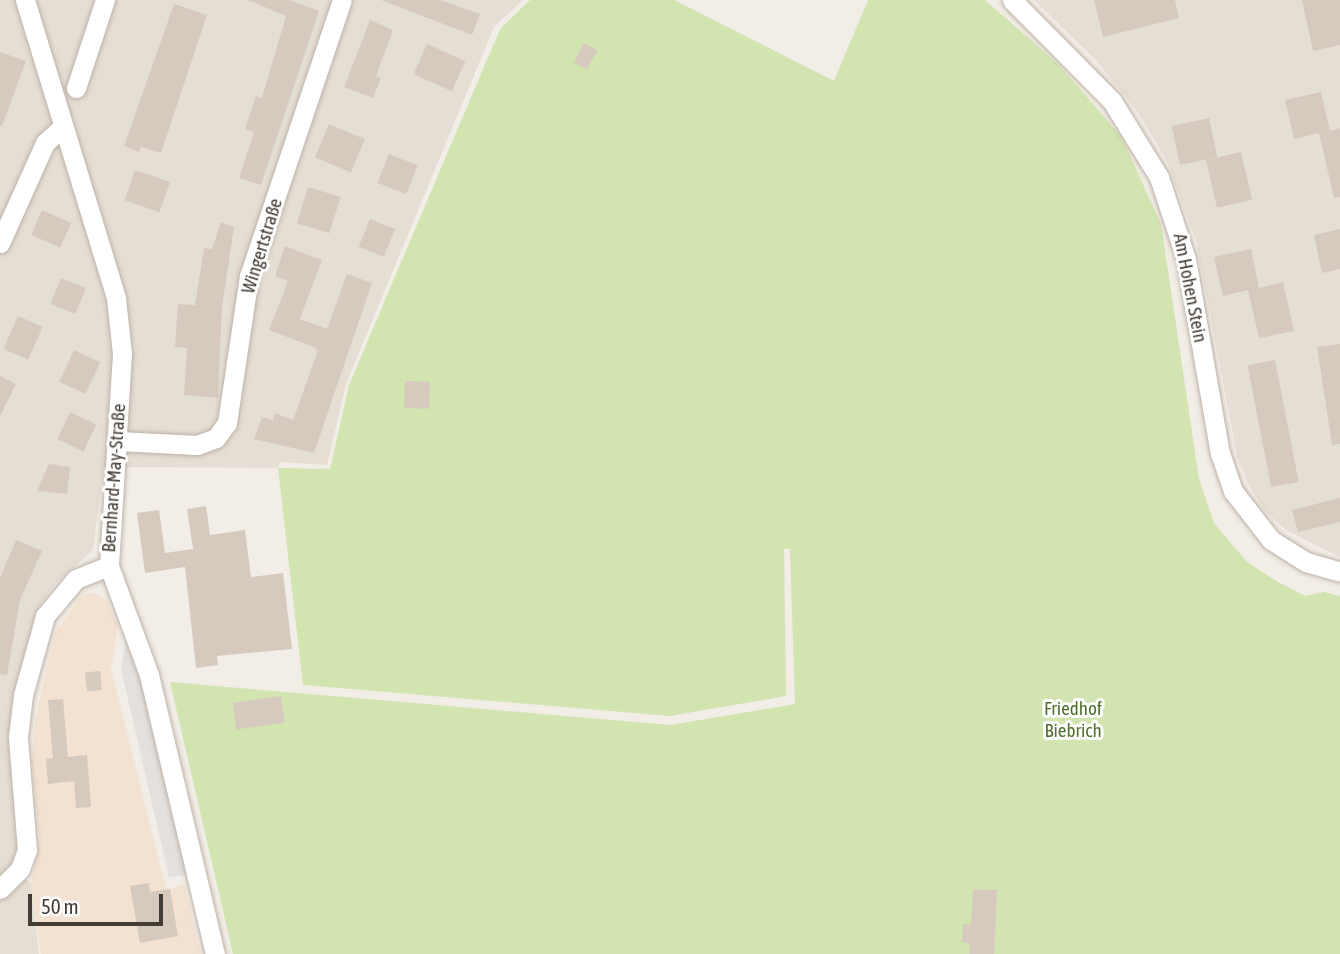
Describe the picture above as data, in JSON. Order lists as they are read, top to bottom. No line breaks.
{"streets":{"street":["Wingertstraße","Am Hohen Stein","Bernhard-May-Straße"]},"crossings":[["Wingertstraße","Bernhard-May-Straße"]],"parks":["Friedhof Biebrich"],"scale_bar":"50 m"}
